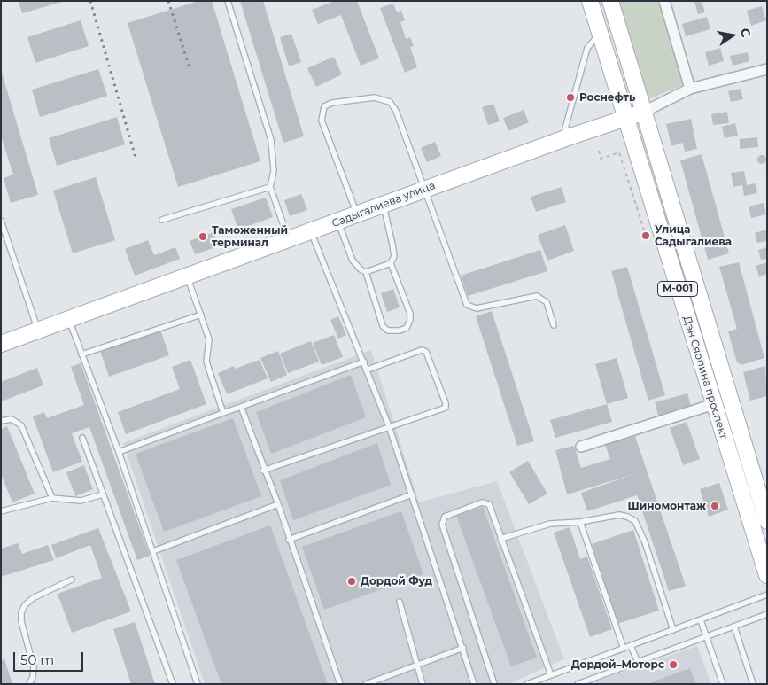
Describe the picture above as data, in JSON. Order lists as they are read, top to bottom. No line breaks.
{"streets":{"main road":["Садыгалиева улица","M-001","Дэн Сяопина проспект"]},"crossings":[["Садыгалиева улица","Дэн Сяопина проспект"]],"places":["Роснефть","Улица Садыгалиева","Таможенный терминал","Шиномонтаж","Дордой Фуд","Дордой–Моторс"],"scale_bar":"50 m","north":"right"}
